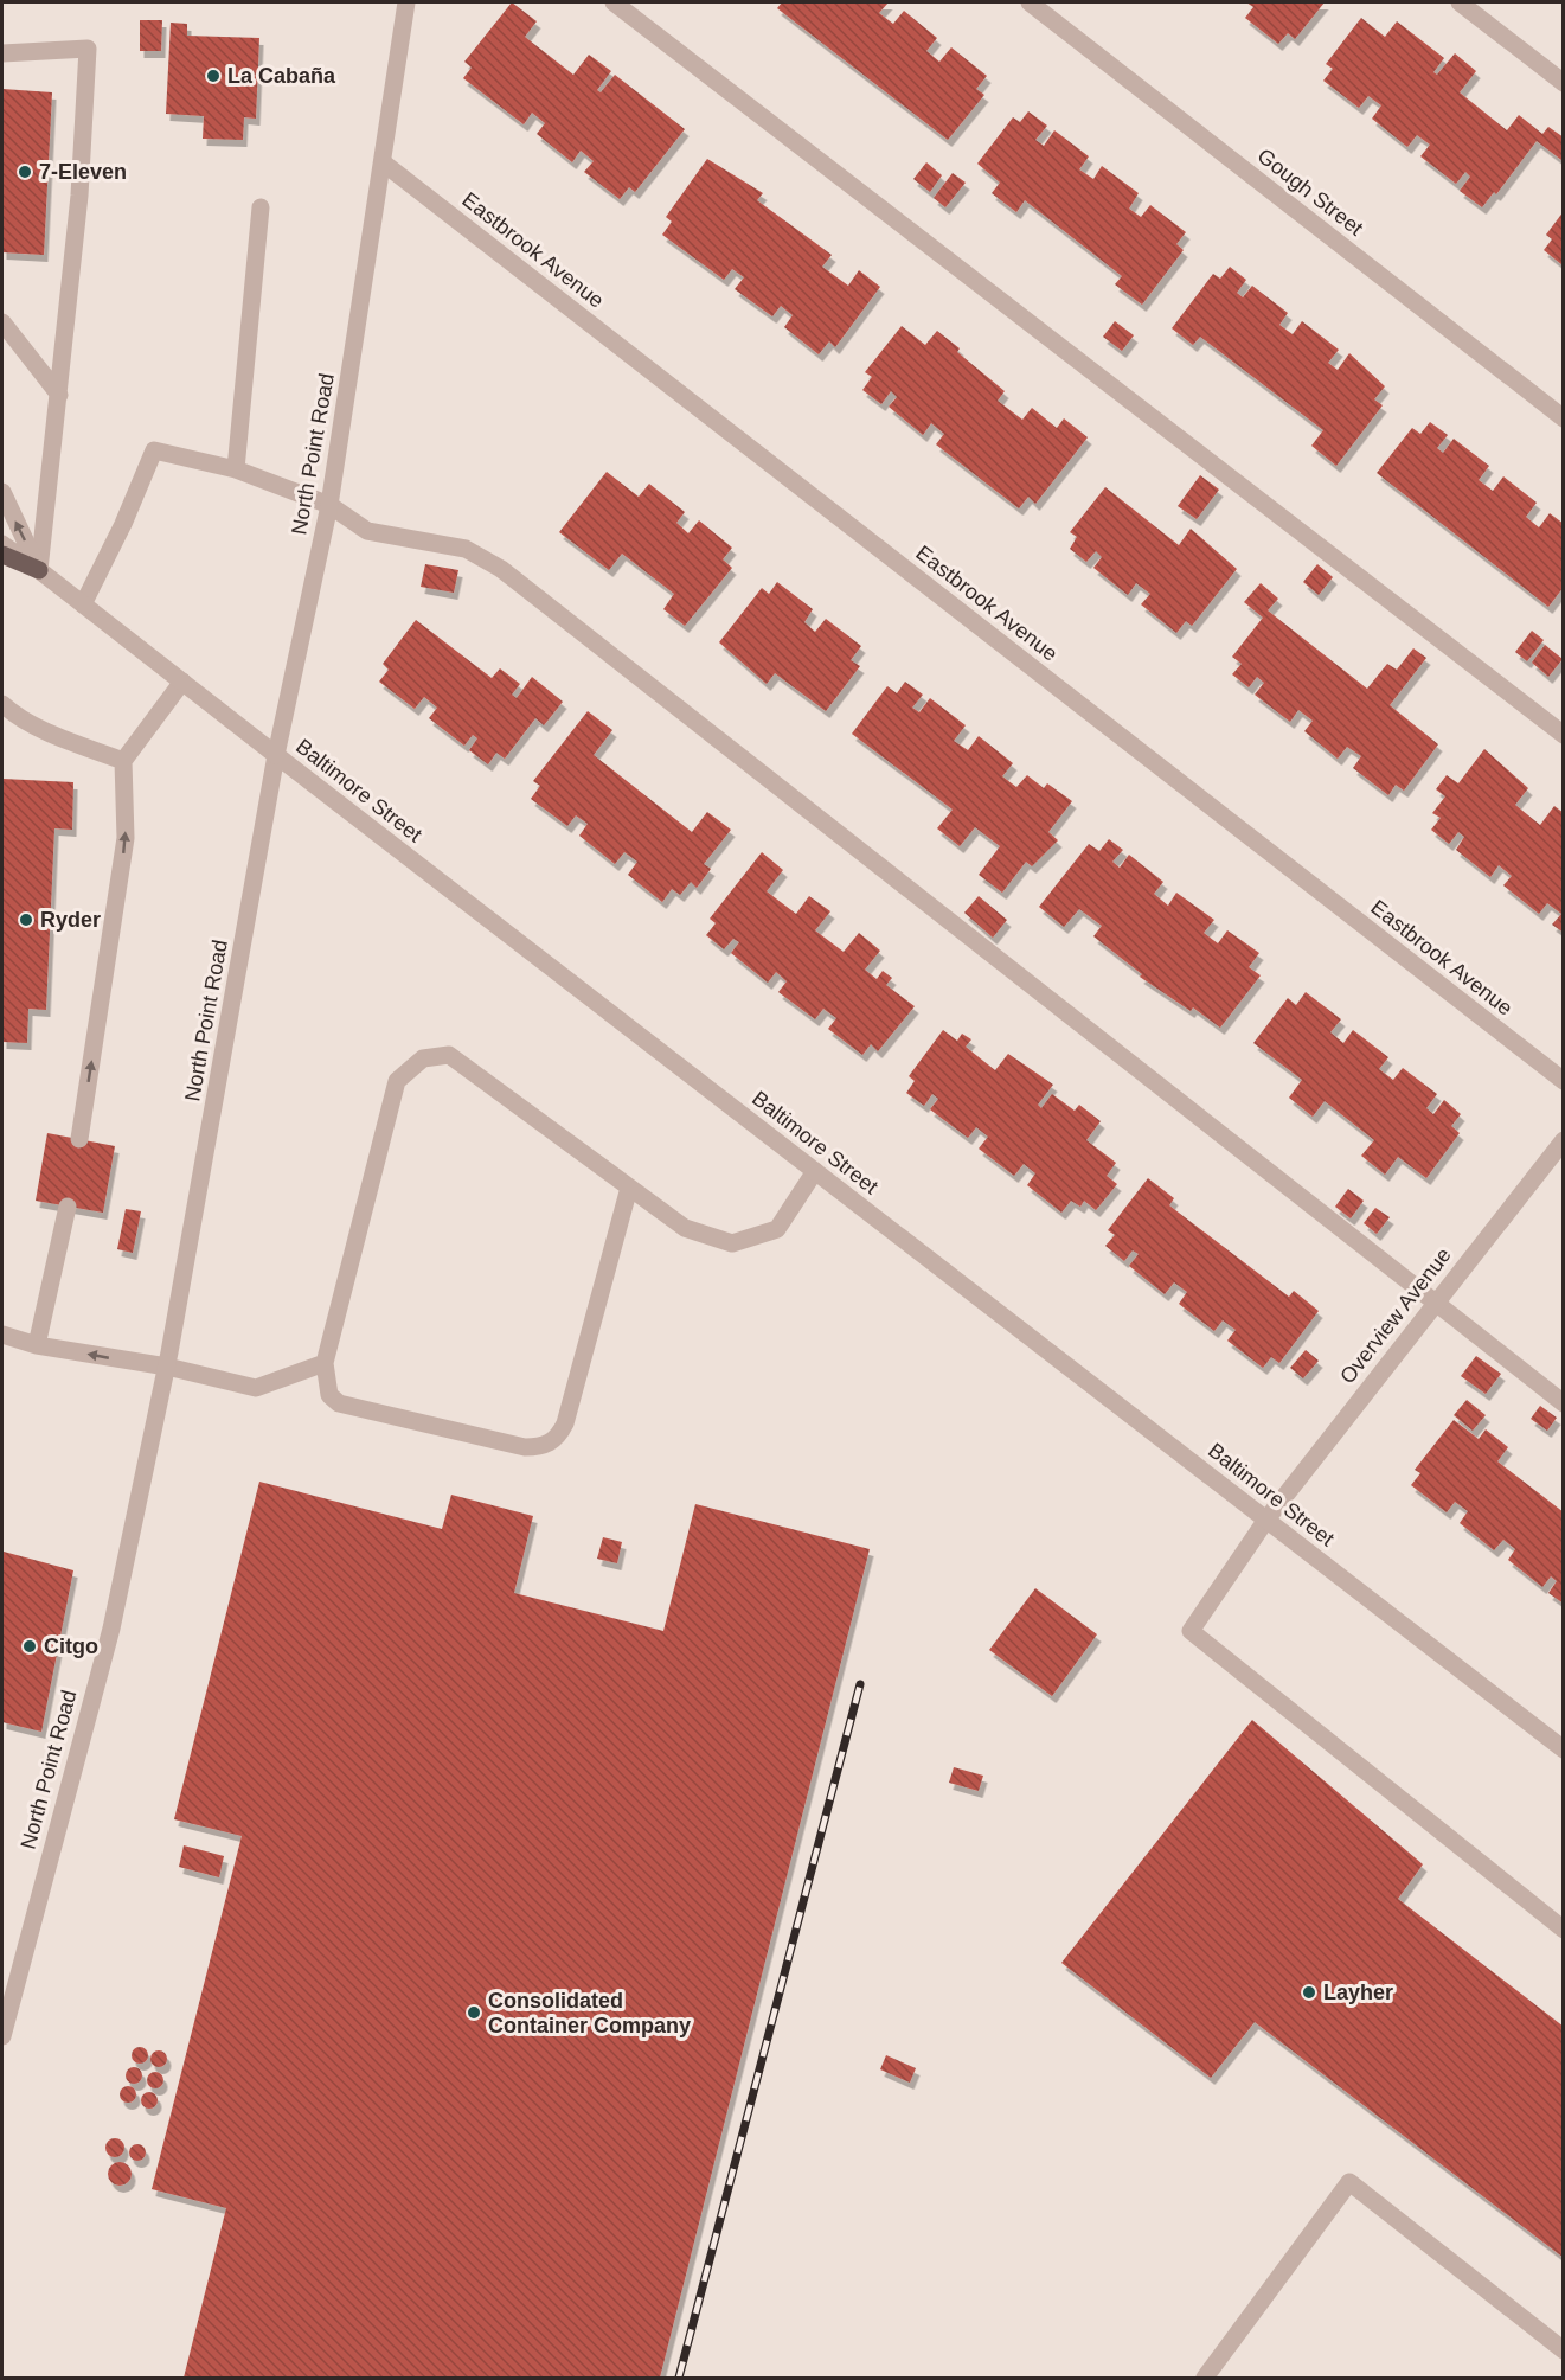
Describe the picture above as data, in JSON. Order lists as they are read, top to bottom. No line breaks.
{"streets":{"street":["Gough Street","Eastbrook Avenue","North Point Road","Baltimore Street","Overview Avenue"]},"crossings":[["Eastbrook Avenue","North Point Road"],["North Point Road","Baltimore Street"],["Baltimore Street","Overview Avenue"]],"places":["La Cabaña","7-Eleven","Ryder","Citgo","Layher","Consolidated Container Company"]}
